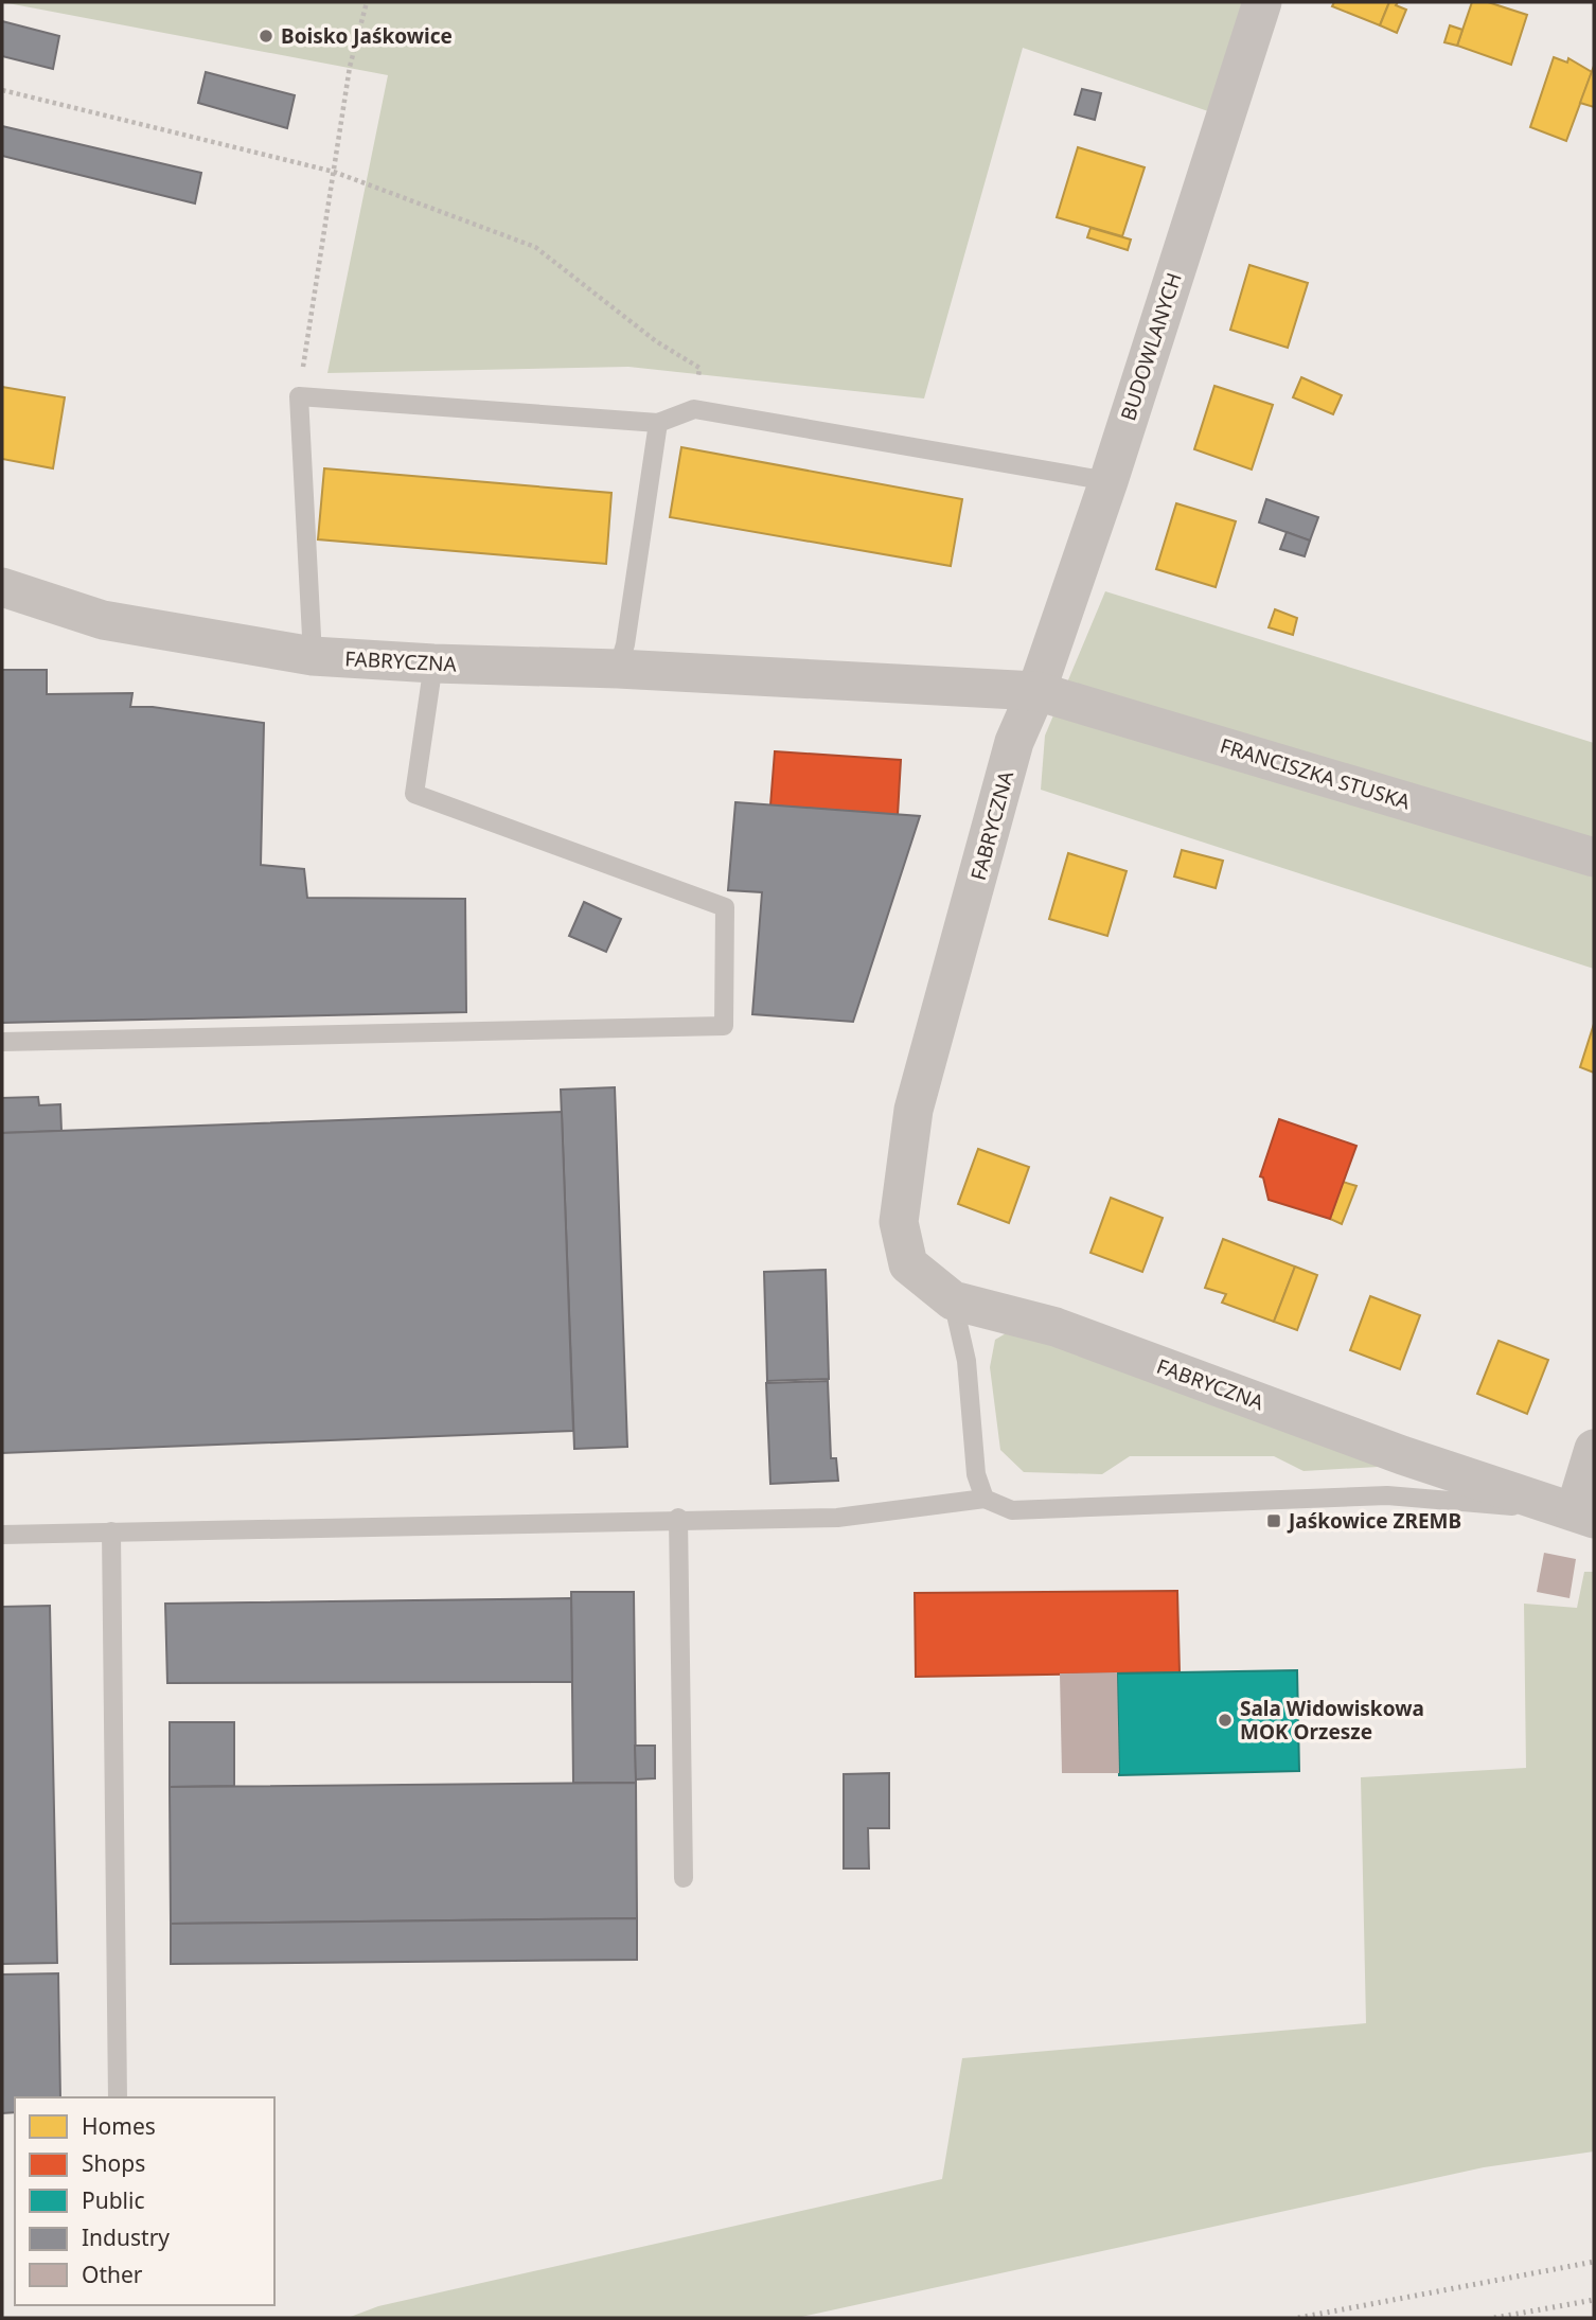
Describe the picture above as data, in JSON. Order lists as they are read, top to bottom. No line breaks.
{"streets":{"street":["BUDOWLANYCH","FABRYCZNA","FRANCISZKA STUSKA"]},"crossings":[["BUDOWLANYCH","FABRYCZNA"],["BUDOWLANYCH","FRANCISZKA STUSKA"],["FABRYCZNA","FRANCISZKA STUSKA"]],"places":{"other":["Boisko Jaśkowice","Sala Widowiskowa MOK Orzesze"],"transit":["Jaśkowice ZREMB"]},"legend":["Homes","Shops","Public","Industry","Other"]}
